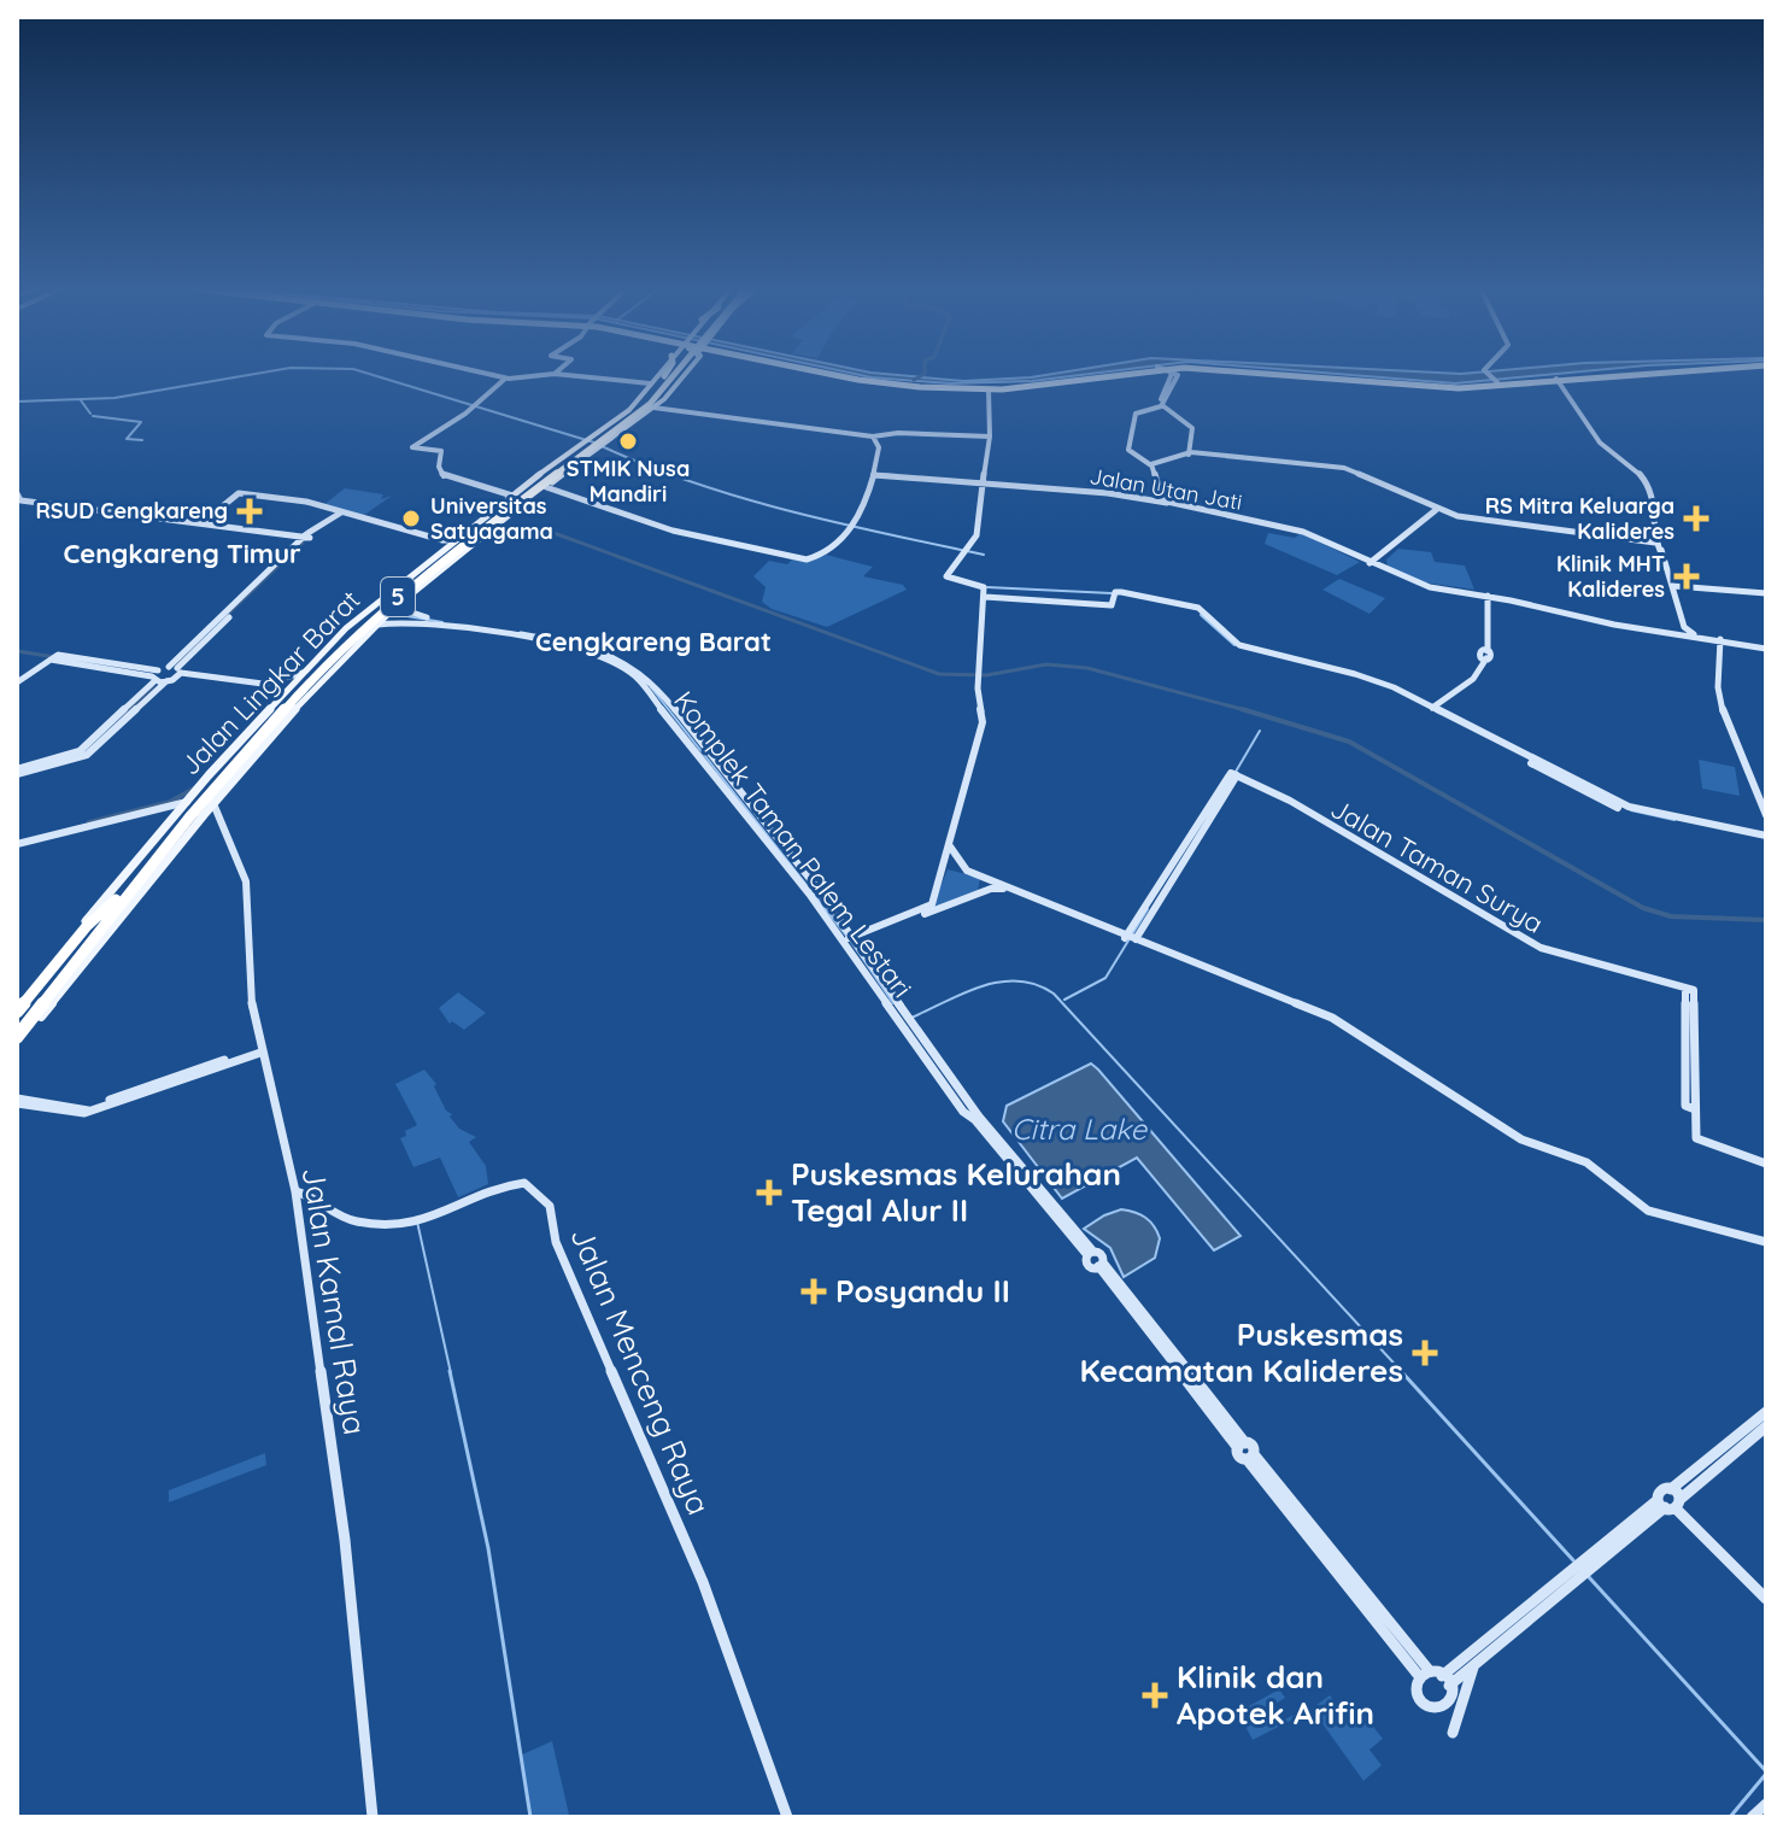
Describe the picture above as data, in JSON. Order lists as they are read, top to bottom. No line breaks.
{"streets":{"highway":["5"],"main road":["Jalan Lingkar Barat"],"street":["Jalan Utan Jati","Komplek Taman Palem Lestari","Jalan Taman Surya","Jalan Kamal Raya","Jalan Menceng Raya"]},"crossings":[["5","Jalan Lingkar Barat"],["Jalan Kamal Raya","Jalan Menceng Raya"]],"districts":["Cengkareng Timur","Cengkareng Barat"],"water":["Citra Lake"],"places":{"other":["STMIK Nusa Mandiri","Universitas Satyagama"],"health":["RSUD Cengkareng","RS Mitra Keluarga Kalideres","Klinik MHT Kalideres","Puskesmas Kelurahan Tegal Alur II","Posyandu II","Puskesmas Kecamatan Kalideres","Klinik dan Apotek Arifin"]}}
